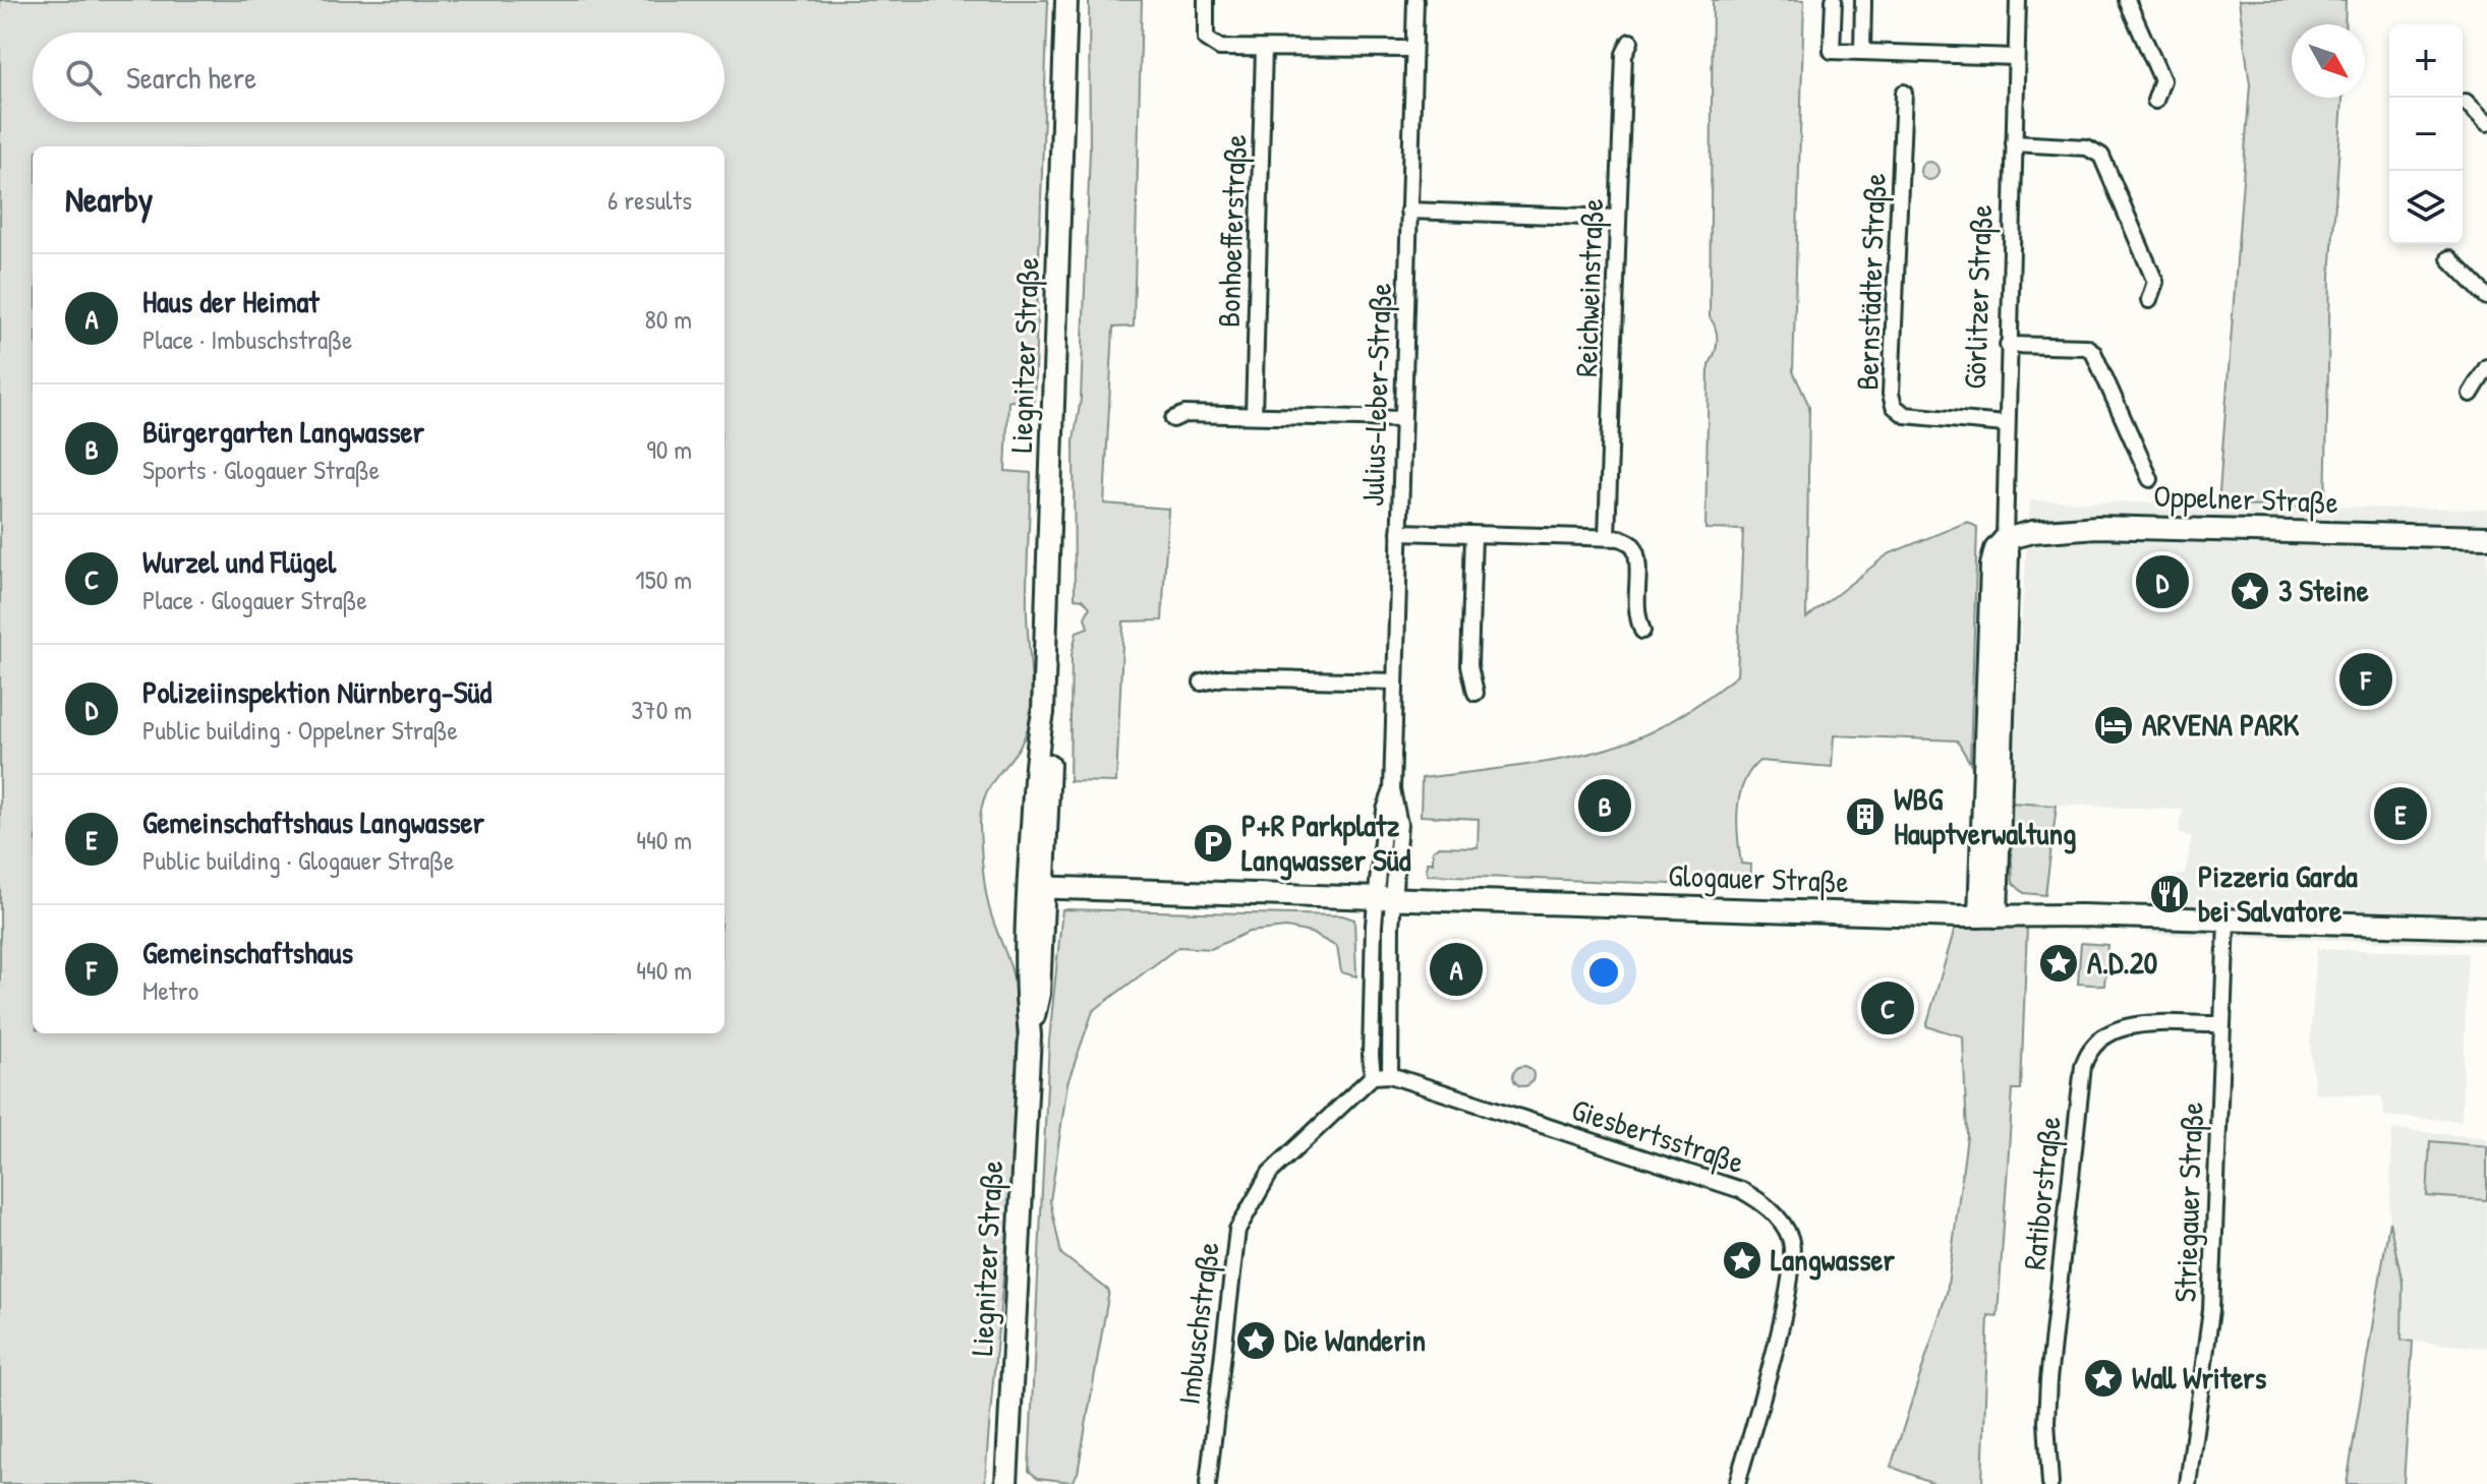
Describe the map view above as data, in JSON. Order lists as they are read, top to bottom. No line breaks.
{"streets":{"street":["Bonhoefferstraße","Bernstädter Straße","Reichweinstraße","Görlitzer Straße","Liegnitzer Straße","Julius-Leber-Straße","Oppelner Straße","Glogauer Straße","Giesbertsstraße","Ratiborstraße","Striegauer Straße","Imbuschstraße"]},"crossings":[["Bernstädter Straße","Görlitzer Straße"],["Görlitzer Straße","Oppelner Straße"],["Görlitzer Straße","Glogauer Straße"],["Liegnitzer Straße","Glogauer Straße"],["Julius-Leber-Straße","Glogauer Straße"],["Glogauer Straße","Striegauer Straße"],["Ratiborstraße","Striegauer Straße"]],"places":{"place":["3 Steine","A.D.20","Langwasser","Die Wanderin","Wall Writers"],"hotel":["ARVENA PARK"],"building":["WBG Hauptverwaltung"],"parking":["P+R Parkplatz Langwasser Süd"],"restaurant":["Pizzeria Garda bei Salvatore"]},"north":"bottom right","page":{"map_buttons":["+","−"],"search":"Search here","heading":["Nearby","6 results"],"list":[{"mark":"A","name":"Haus der Heimat","note":"Place · Imbuschstraße","value":"80 m"},{"mark":"B","name":"Bürgergarten Langwasser","note":"Sports · Glogauer Straße","value":"90 m"},{"mark":"C","name":"Wurzel und Flügel","note":"Place · Glogauer Straße","value":"150 m"},{"mark":"D","name":"Polizeiinspektion Nürnberg-Süd","note":"Public building · Oppelner Straße","value":"370 m"},{"mark":"E","name":"Gemeinschaftshaus Langwasser","note":"Public building · Glogauer Straße","value":"440 m"},{"mark":"F","name":"Gemeinschaftshaus","note":"Metro","value":"440 m"}],"pins":["D","F","B","E","A","C"]}}
